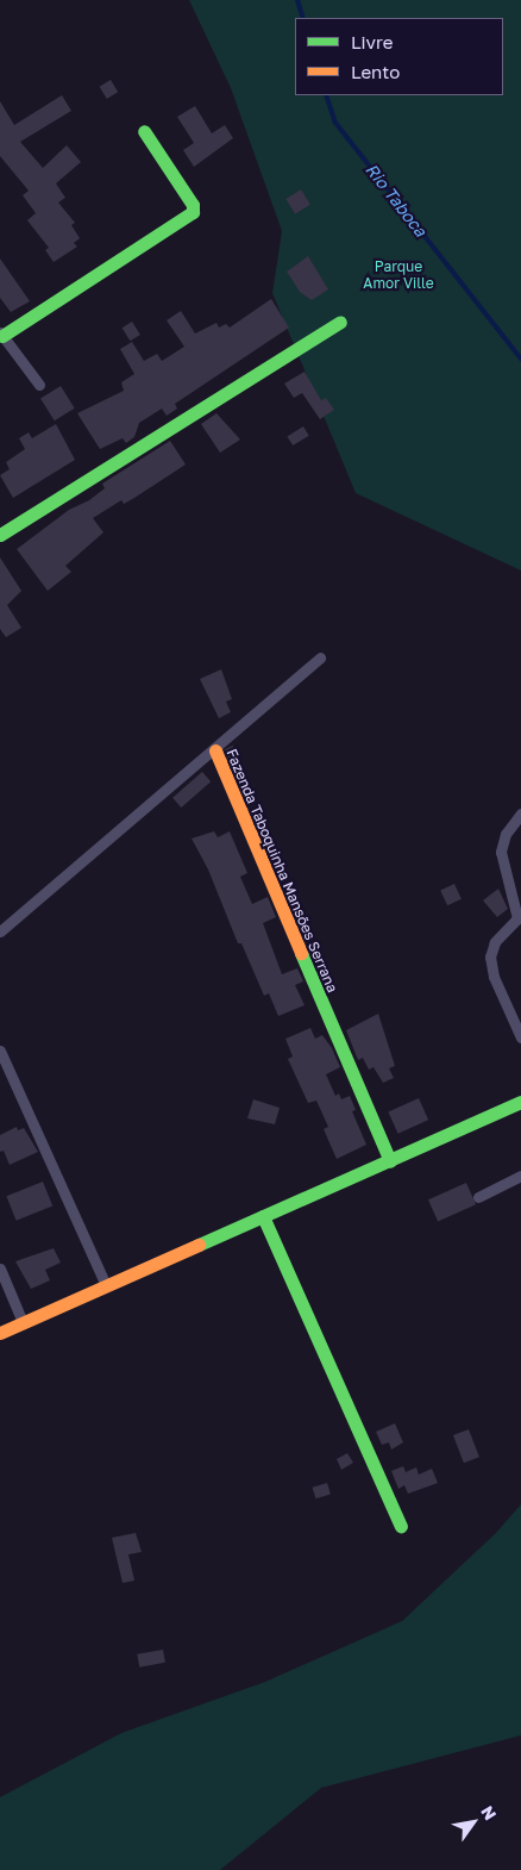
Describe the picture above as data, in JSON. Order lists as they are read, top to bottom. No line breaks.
{"streets":{"street":["Fazenda Taboquinha Mansões Serrana"]},"water":["Rio Taboca"],"parks":["Parque Amor Ville"],"legend":["Livre","Lento"],"north":"top right"}
